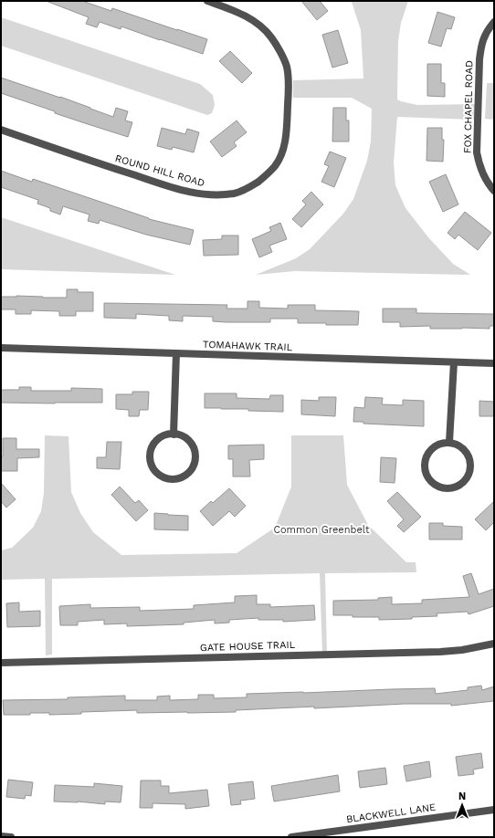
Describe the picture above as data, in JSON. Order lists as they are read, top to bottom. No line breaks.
{"streets":{"street":["FOX CHAPEL ROAD","ROUND HILL ROAD","TOMAHAWK TRAIL","GATE HOUSE TRAIL","BLACKWELL LANE"]},"parks":["Common Greenbelt"],"north":"top"}
